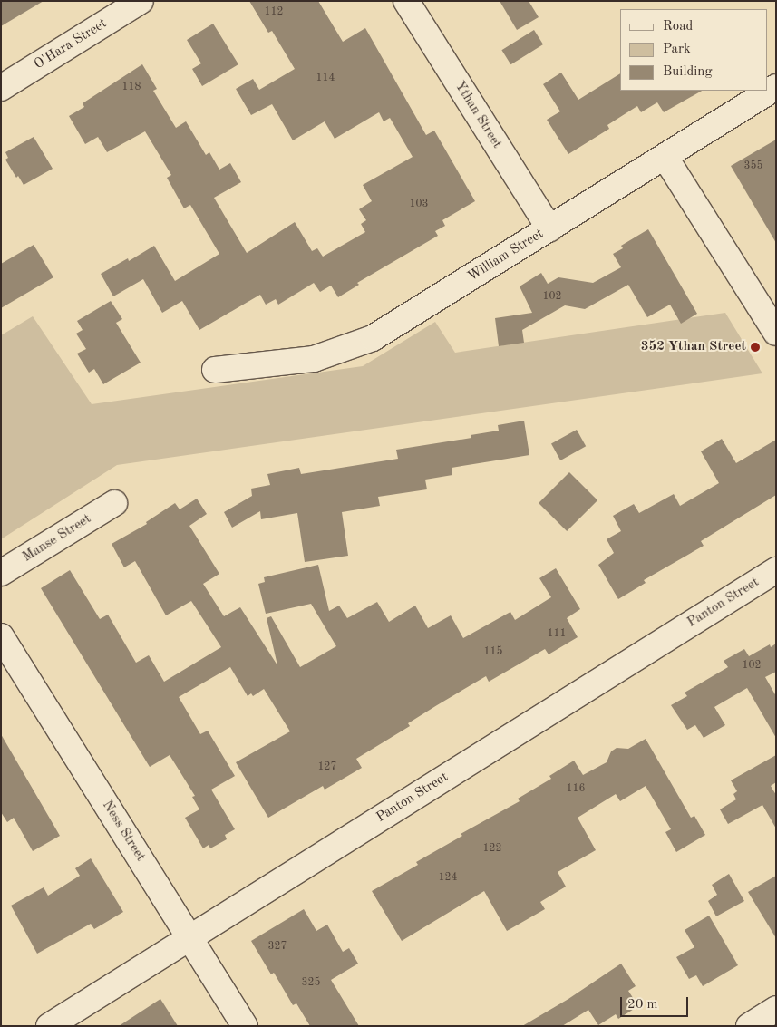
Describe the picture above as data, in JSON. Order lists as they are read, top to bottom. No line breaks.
{"streets":{"street":["O'Hara Street","Ythan Street","William Street","Manse Street","Panton Street","Ness Street"]},"crossings":[["Ythan Street","William Street"],["Panton Street","Ness Street"]],"places":["352 Ythan Street"],"house_numbers":["112","114","118","355","103","102","111","115","102","127","116","122","124","327","325"],"legend":["Road","Park","Building"],"scale_bar":"20 m"}
